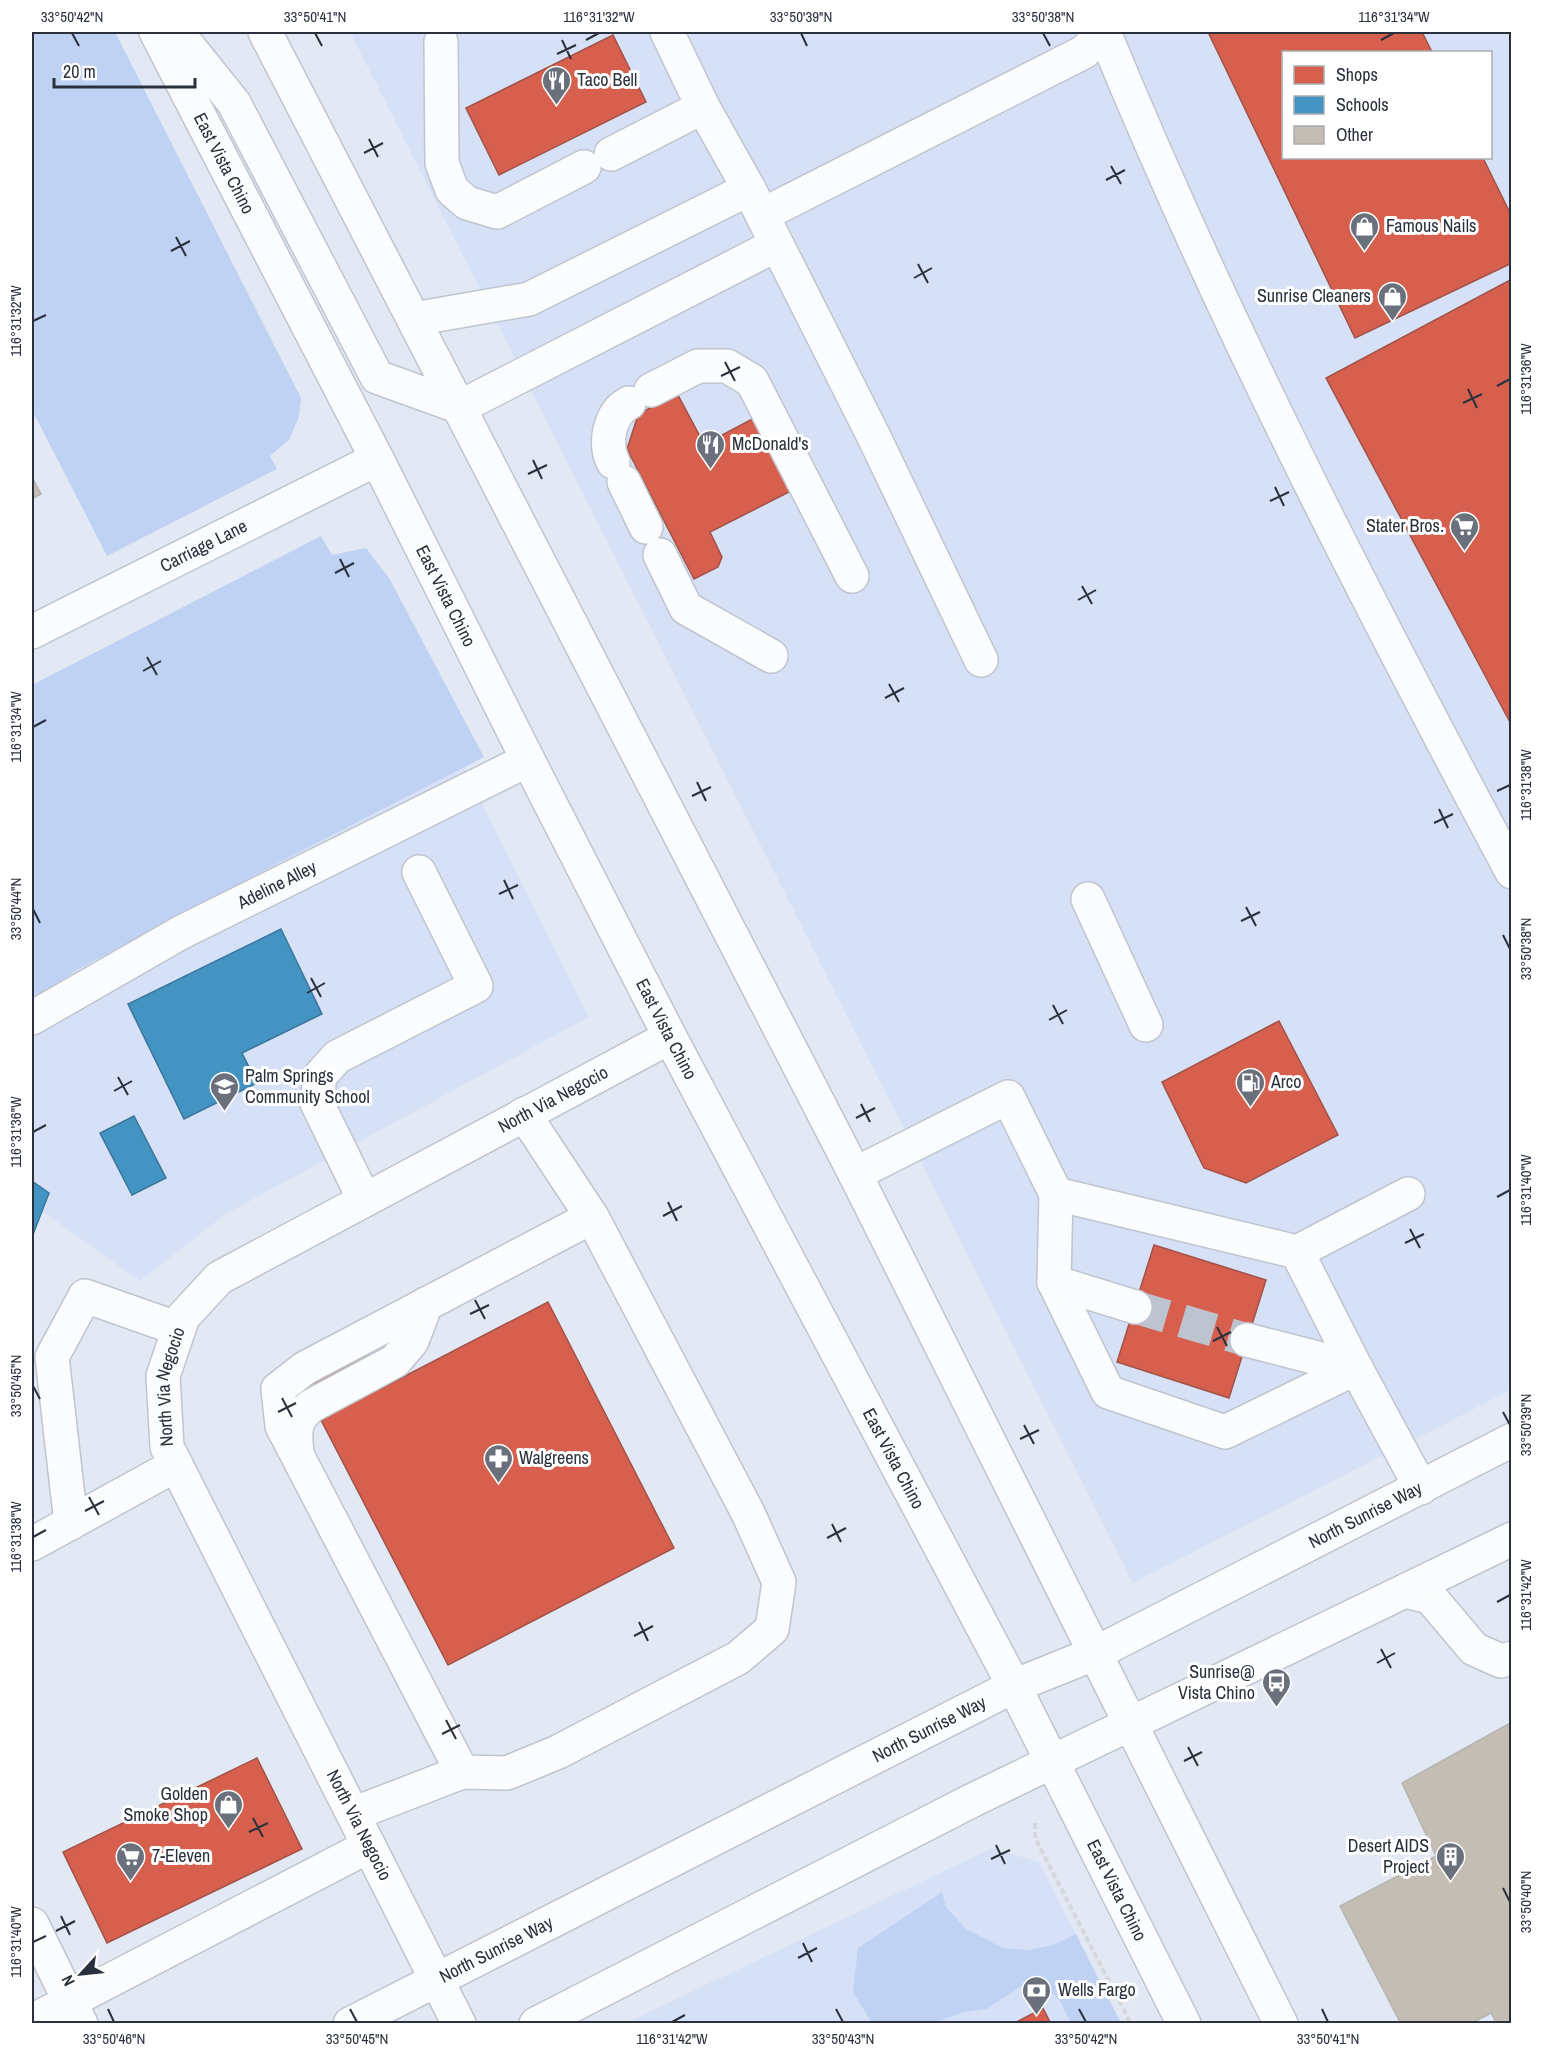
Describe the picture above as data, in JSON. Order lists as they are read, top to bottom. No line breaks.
{"streets":{"main road":["East Vista Chino","Carriage Lane","Adeline Alley","North Via Negocio","North Sunrise Way"]},"crossings":[["East Vista Chino","Carriage Lane"],["East Vista Chino","Adeline Alley"],["East Vista Chino","North Via Negocio"],["East Vista Chino","North Sunrise Way"],["North Via Negocio","North Sunrise Way"]],"places":{"restaurant":["Taco Bell","McDonald's"],"shop":["Famous Nails","Sunrise Cleaners","Golden Smoke Shop"],"supermarket":["Stater Bros.","7-Eleven"],"fuel station":["Arco"],"school or university":["Palm Springs Community School"],"pharmacy":["Walgreens"],"bus stop":["Sunrise@ Vista Chino"],"building":["Desert AIDS Project"],"bank":["Wells Fargo"]},"legend":["Shops","Schools","Other"],"scale_bar":"20 m","north":"bottom left","coordinates":["33°50'42\"N","33°50'41\"N","116°31'32\"W","33°50'39\"N","33°50'38\"N","116°31'34\"W","116°31'36\"W","116°31'38\"W","33°50'44\"N","116°31'40\"W","33°50'45\"N","116°31'42\"W","33°50'40\"N","33°50'46\"N","33°50'43\"N"]}
